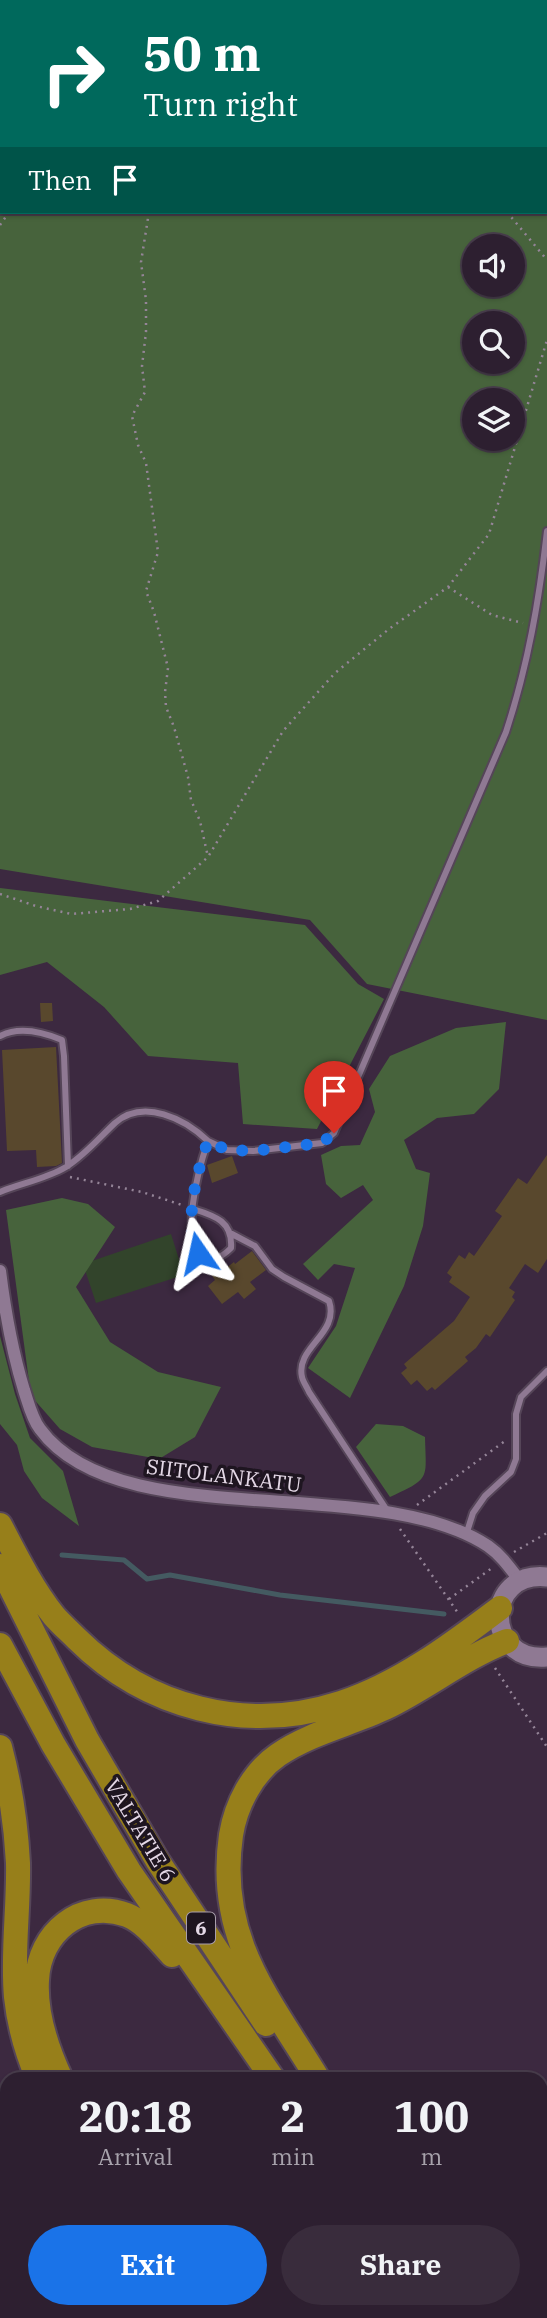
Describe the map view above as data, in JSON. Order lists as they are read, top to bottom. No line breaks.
{"streets":{"highway":["VALTATIE 6","6"],"street":["SIITOLANKATU"]},"page":{"turn":["50 m","Turn right"],"then":"Then","eta":["20:18","Arrival","2","min","100","m"],"buttons":["Exit","Share"]}}
